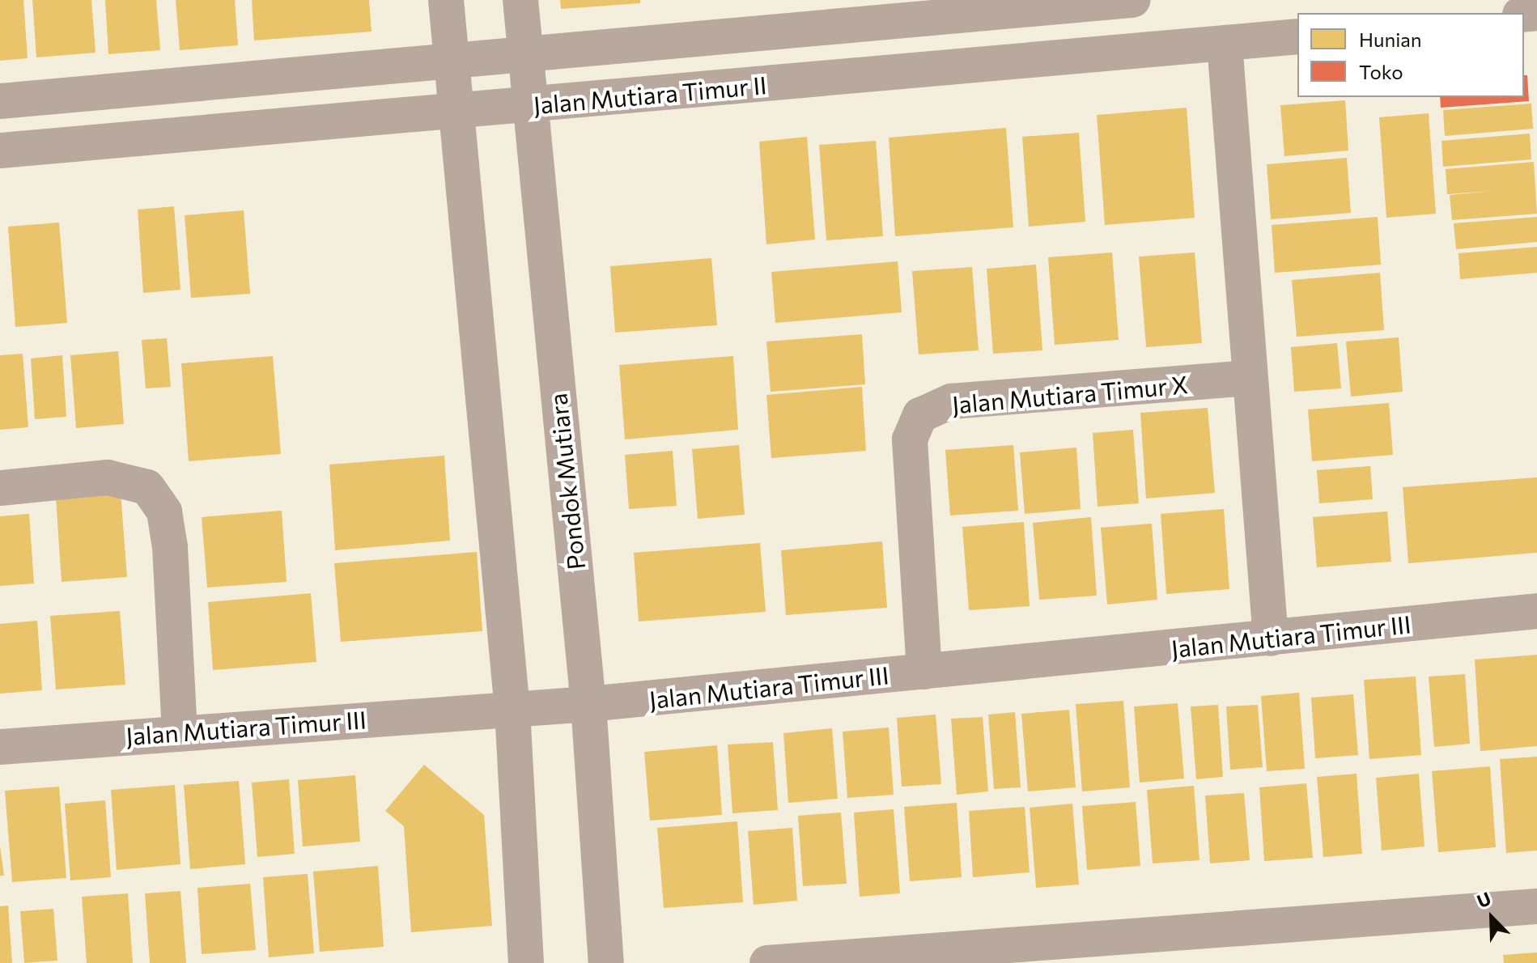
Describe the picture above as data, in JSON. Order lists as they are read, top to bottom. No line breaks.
{"streets":{"street":["Jalan Mutiara Timur II","Jalan Mutiara Timur X","Pondok Mutiara","Jalan Mutiara Timur III"]},"crossings":[["Jalan Mutiara Timur II","Pondok Mutiara"],["Jalan Mutiara Timur X","Jalan Mutiara Timur III"],["Pondok Mutiara","Jalan Mutiara Timur III"]],"legend":["Hunian","Toko"],"north":"top left"}
